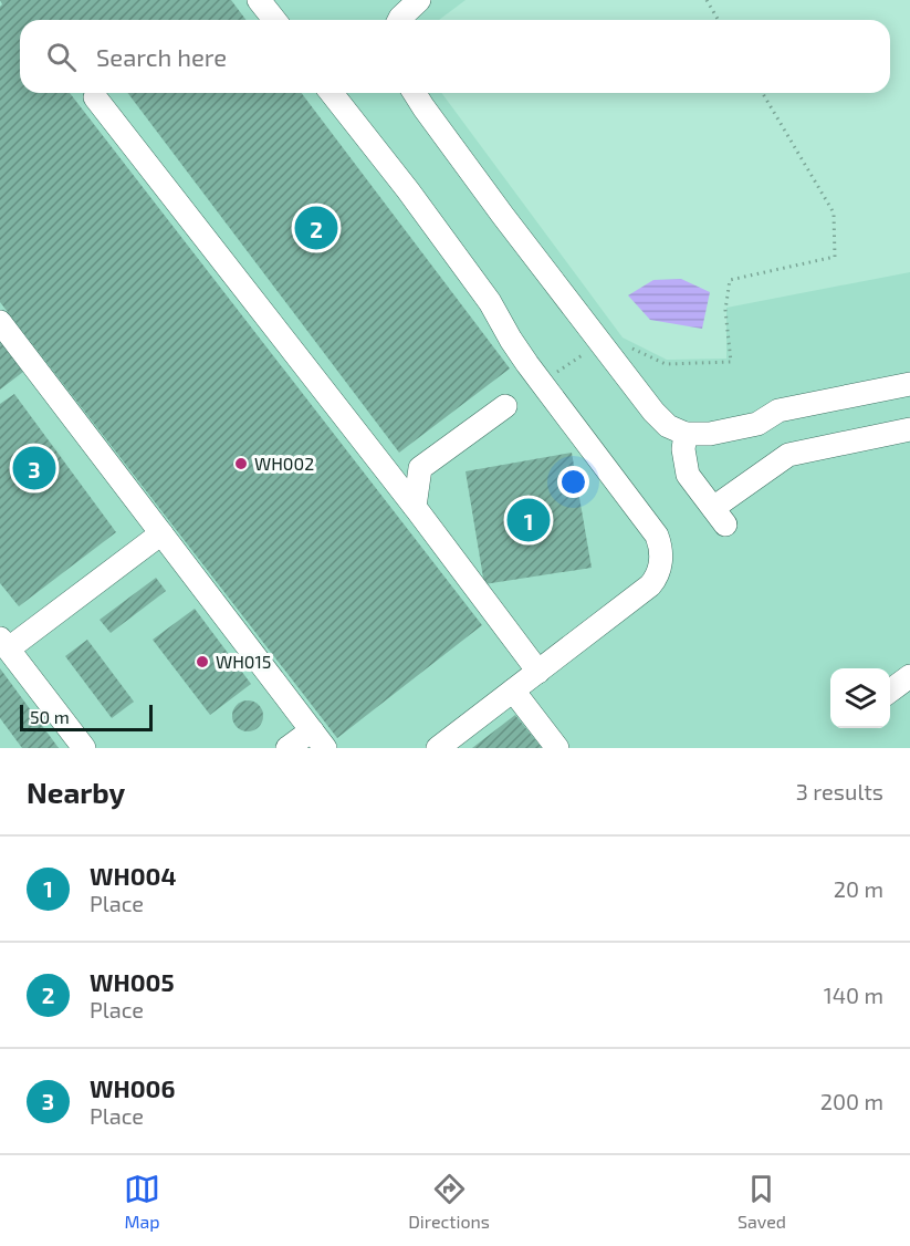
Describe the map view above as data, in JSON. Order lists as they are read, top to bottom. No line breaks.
{"places":["WH002","WH015"],"scale_bar":"50 m","page":{"search":"Search here","pins":["2","3","1"],"scale":"50 m","heading":["Nearby","3 results"],"list":[{"mark":"1","name":"WH004","note":"Place","value":"20 m"},{"mark":"2","name":"WH005","note":"Place","value":"140 m"},{"mark":"3","name":"WH006","note":"Place","value":"200 m"}],"nav":["Map","Directions","Saved"]}}
